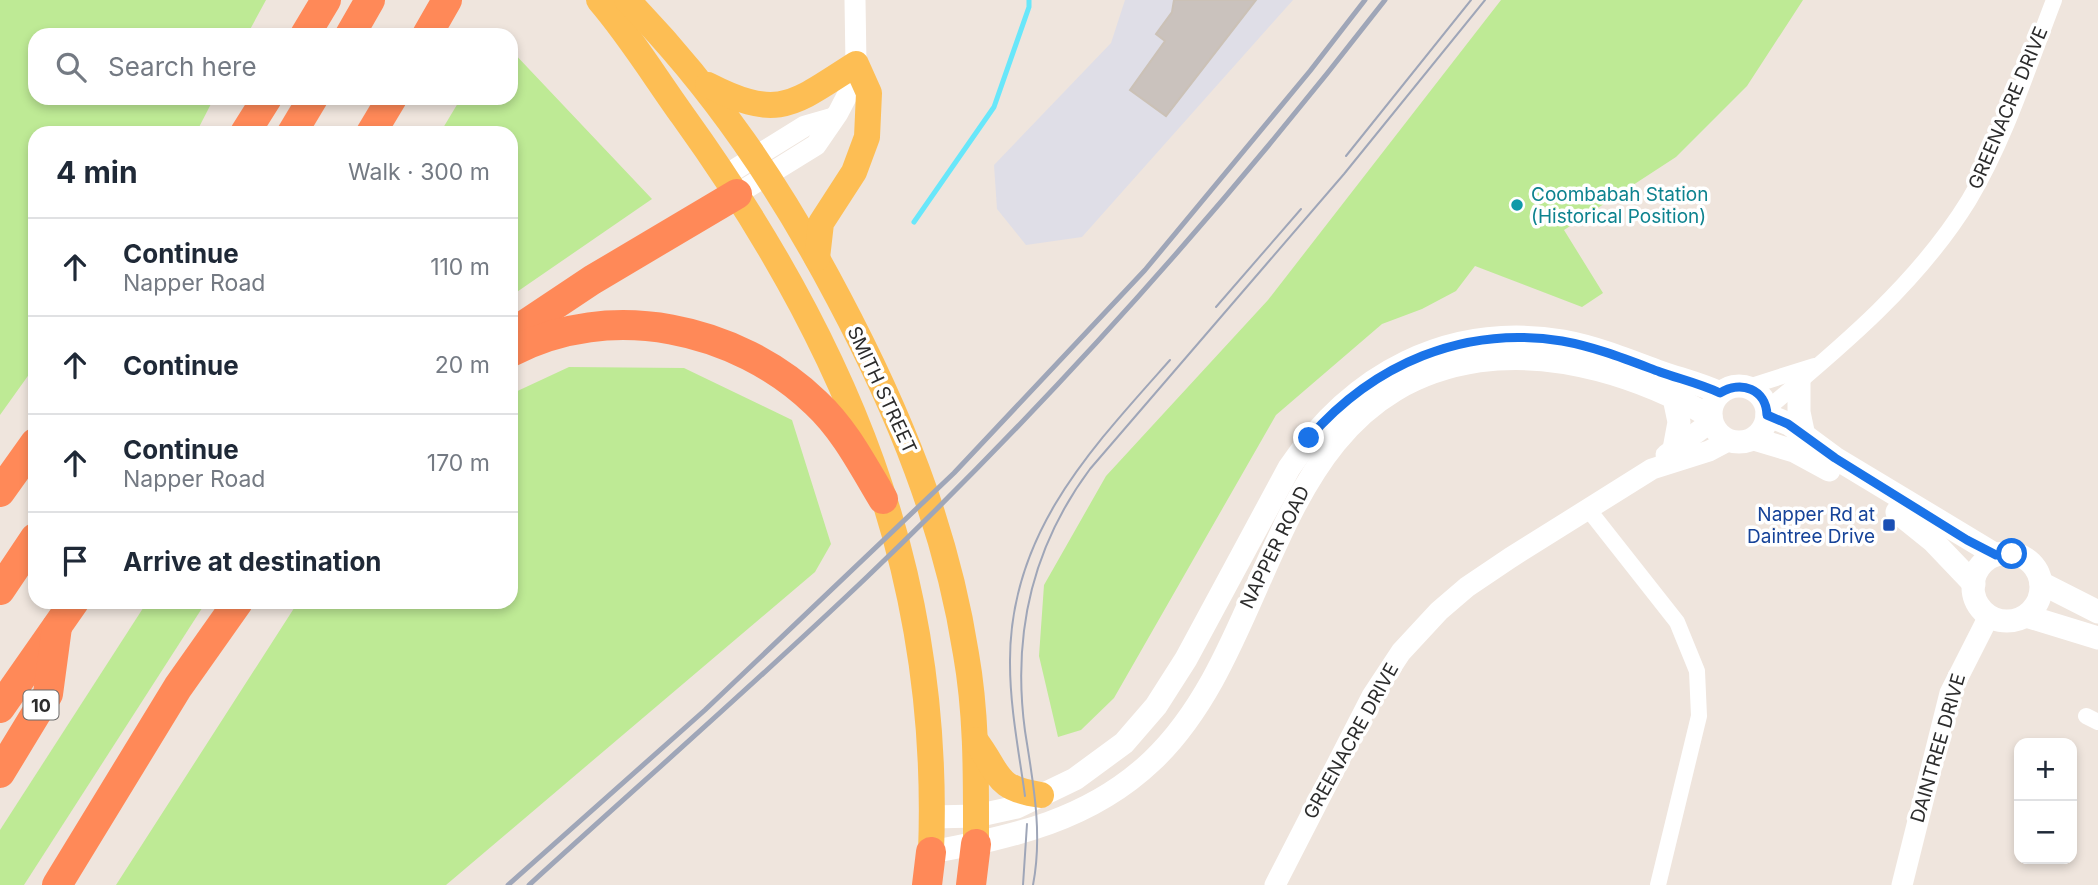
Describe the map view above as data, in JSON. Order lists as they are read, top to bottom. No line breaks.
{"streets":{"highway":["10"],"main road":["SMITH STREET","NAPPER ROAD"],"street":["GREENACRE DRIVE","DAINTREE DRIVE"]},"crossings":[["GREENACRE DRIVE","NAPPER ROAD"],["SMITH STREET","NAPPER ROAD"]],"places":{"other":["Coombabah Station (Historical Position)"],"transit":["Napper Rd at Daintree Drive"]},"page":{"search":"Search here","heading":["4 min","Walk · 300 m"],"list":[["Continue","Napper Road","110 m"],["Continue","20 m"],["Continue","Napper Road","170 m"],"Arrive at destination"],"map_buttons":["+","−"]}}
